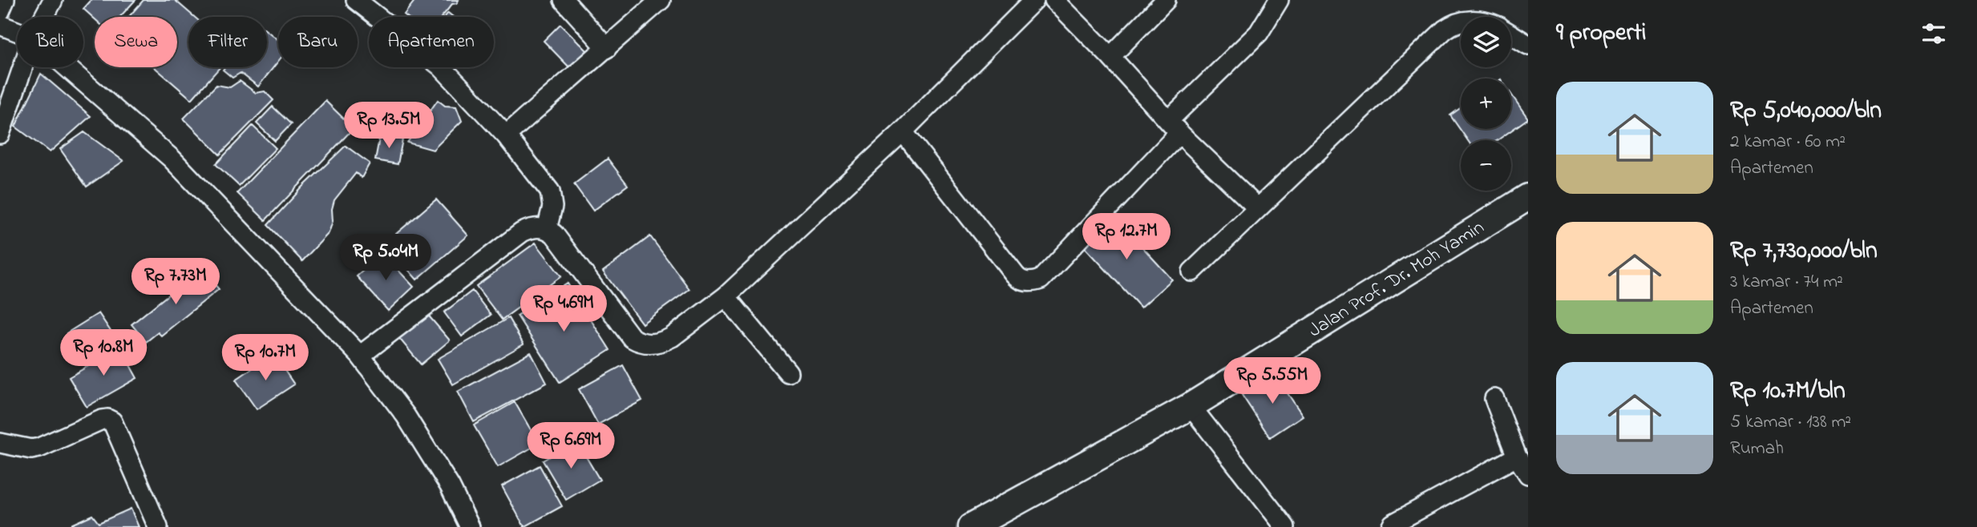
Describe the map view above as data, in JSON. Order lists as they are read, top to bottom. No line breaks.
{"streets":{"street":["Jalan Prof. Dr. Moh Yamin"]},"page":{"heading":"9 properti","map_buttons":["+","−"],"chip":["Beli","Sewa","Filter","Baru","Apartemen"],"list":[{"name":"Rp 5,040,000/bln","note":"2 kamar · 60 m² · Apartemen"},{"name":"Rp 7,730,000/bln","note":"3 kamar · 74 m² · Apartemen"},{"name":"Rp 10.7M/bln","note":"5 kamar · 138 m² · Rumah"}],"price":["Rp 13.5M","Rp 12.7M","Rp 5.04M","Rp 7.73M","Rp 4.69M","Rp 10.8M","Rp 10.7M","Rp 5.55M","Rp 6.69M"]}}
